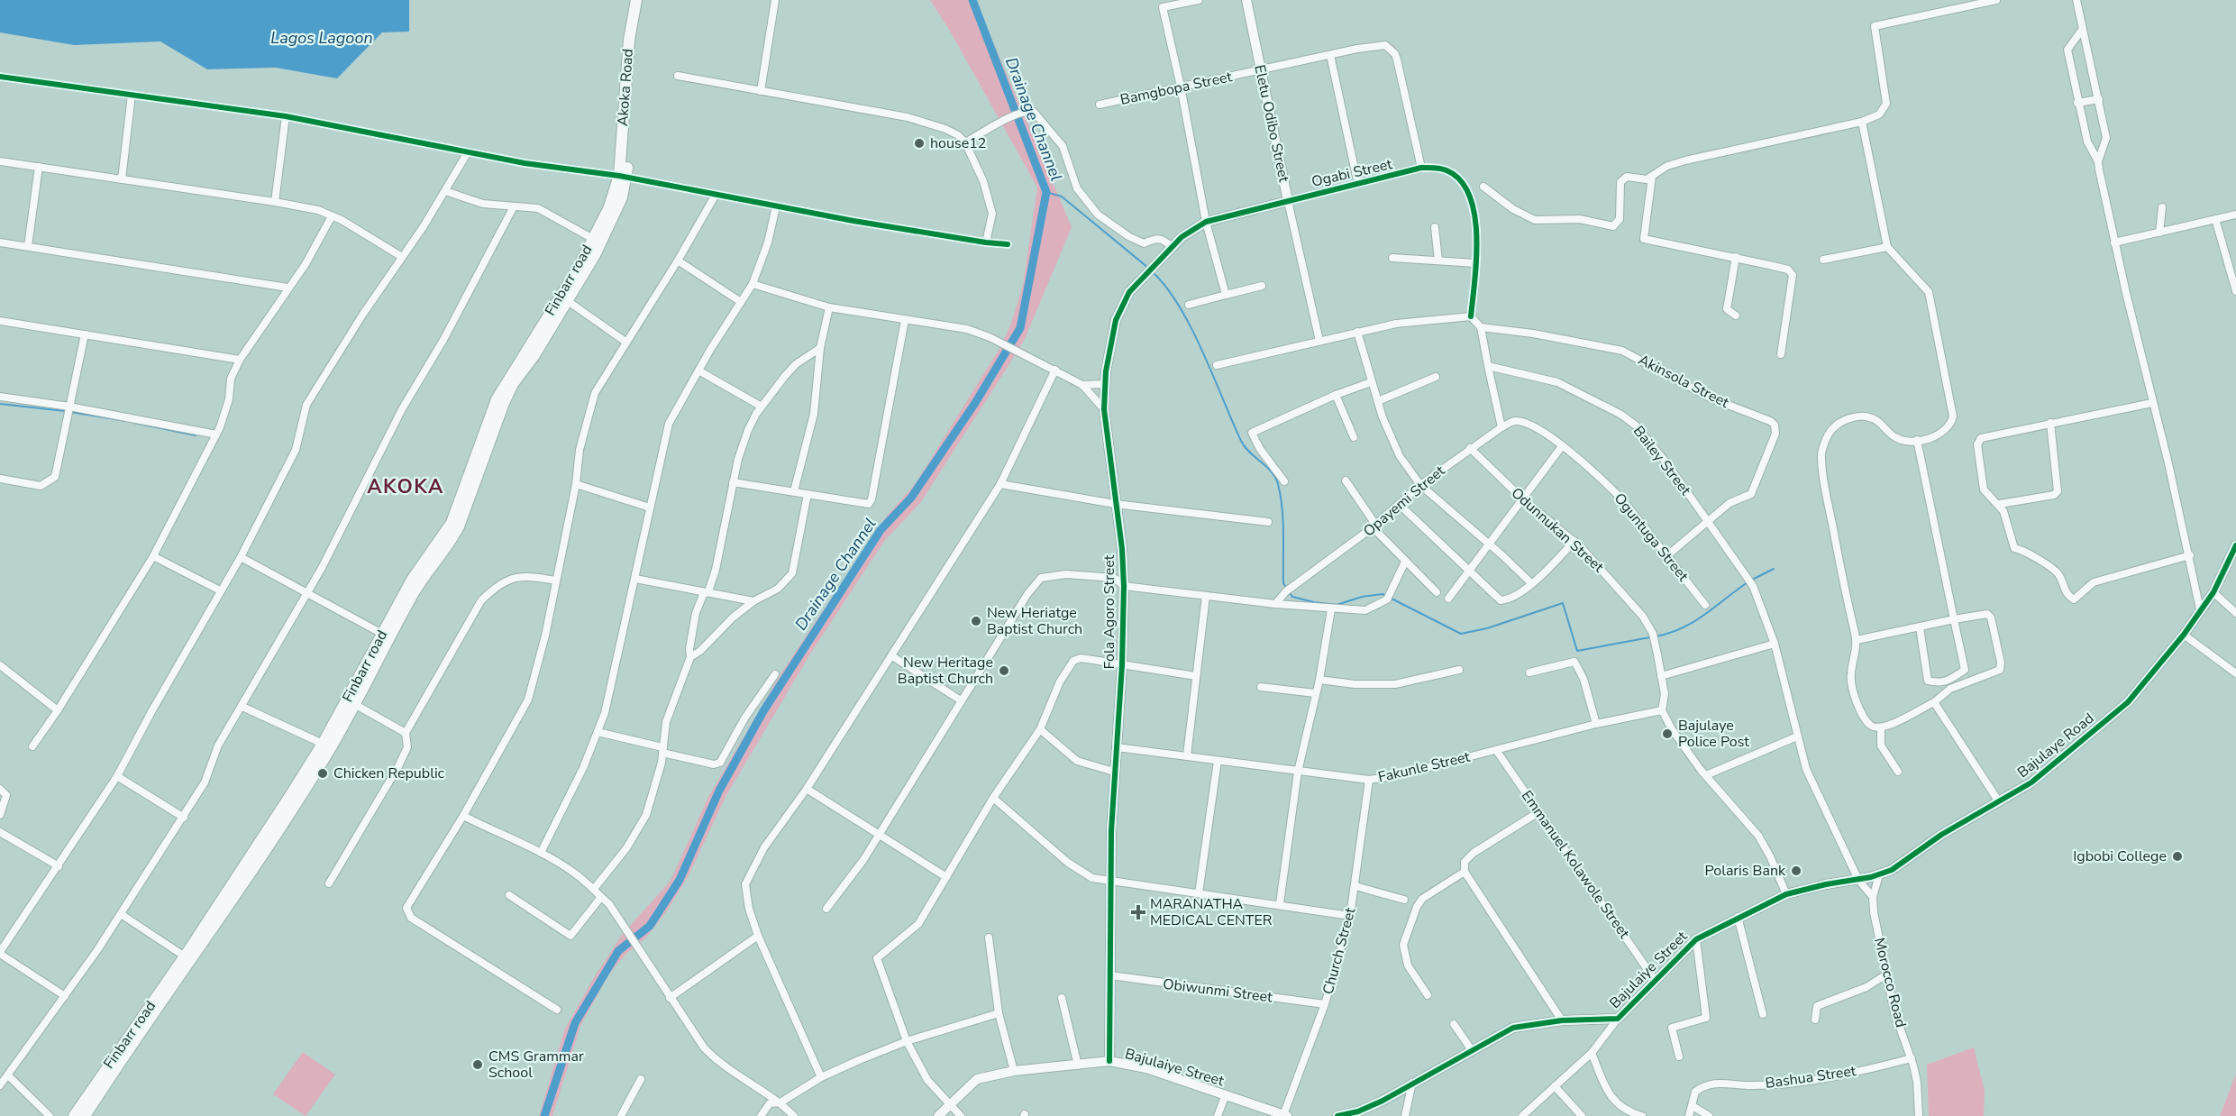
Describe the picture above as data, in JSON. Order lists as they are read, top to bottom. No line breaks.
{"streets":{"main road":["Akoka Road","Finbarr road"],"street":["Bamgbopa Street","Eletu Odibo Street","Ogabi Street","Akinsola Street","Bailey Street","Opayemi Street","Odunnukan Street","Oguntuga Street","Fola Agoro Street","Bajulaye Road","Fakunle Street","Emmanuel Kolawole Street","Church Street","Bajulaiye Street","Morocco Road","Obiwunmi Street","Bashua Street"]},"crossings":[["Bamgbopa Street","Eletu Odibo Street"],["Bamgbopa Street","Ogabi Street"],["Eletu Odibo Street","Ogabi Street"],["Eletu Odibo Street","Fola Agoro Street"],["Ogabi Street","Fola Agoro Street"],["Akinsola Street","Bailey Street"],["Akinsola Street","Oguntuga Street"],["Bailey Street","Bajulaye Road"],["Opayemi Street","Odunnukan Street"],["Opayemi Street","Oguntuga Street"],["Odunnukan Street","Fakunle Street"],["Fola Agoro Street","Fakunle Street"],["Fola Agoro Street","Bajulaiye Street"],["Fola Agoro Street","Obiwunmi Street"],["Bajulaye Road","Bajulaiye Street"],["Bajulaye Road","Morocco Road"],["Fakunle Street","Emmanuel Kolawole Street"],["Fakunle Street","Church Street"],["Emmanuel Kolawole Street","Bajulaiye Street"],["Church Street","Bajulaiye Street"],["Church Street","Obiwunmi Street"],["Morocco Road","Bashua Street"]],"districts":["AKOKA"],"water":["Lagos Lagoon","Drainage Channel"],"places":{"other":["house12","New Heriatge Baptist Church","New Heritage Baptist Church","Bajulaye Police Post","Chicken Republic","Igbobi College","Polaris Bank","CMS Grammar School"],"health":["MARANATHA MEDICAL CENTER"]}}
